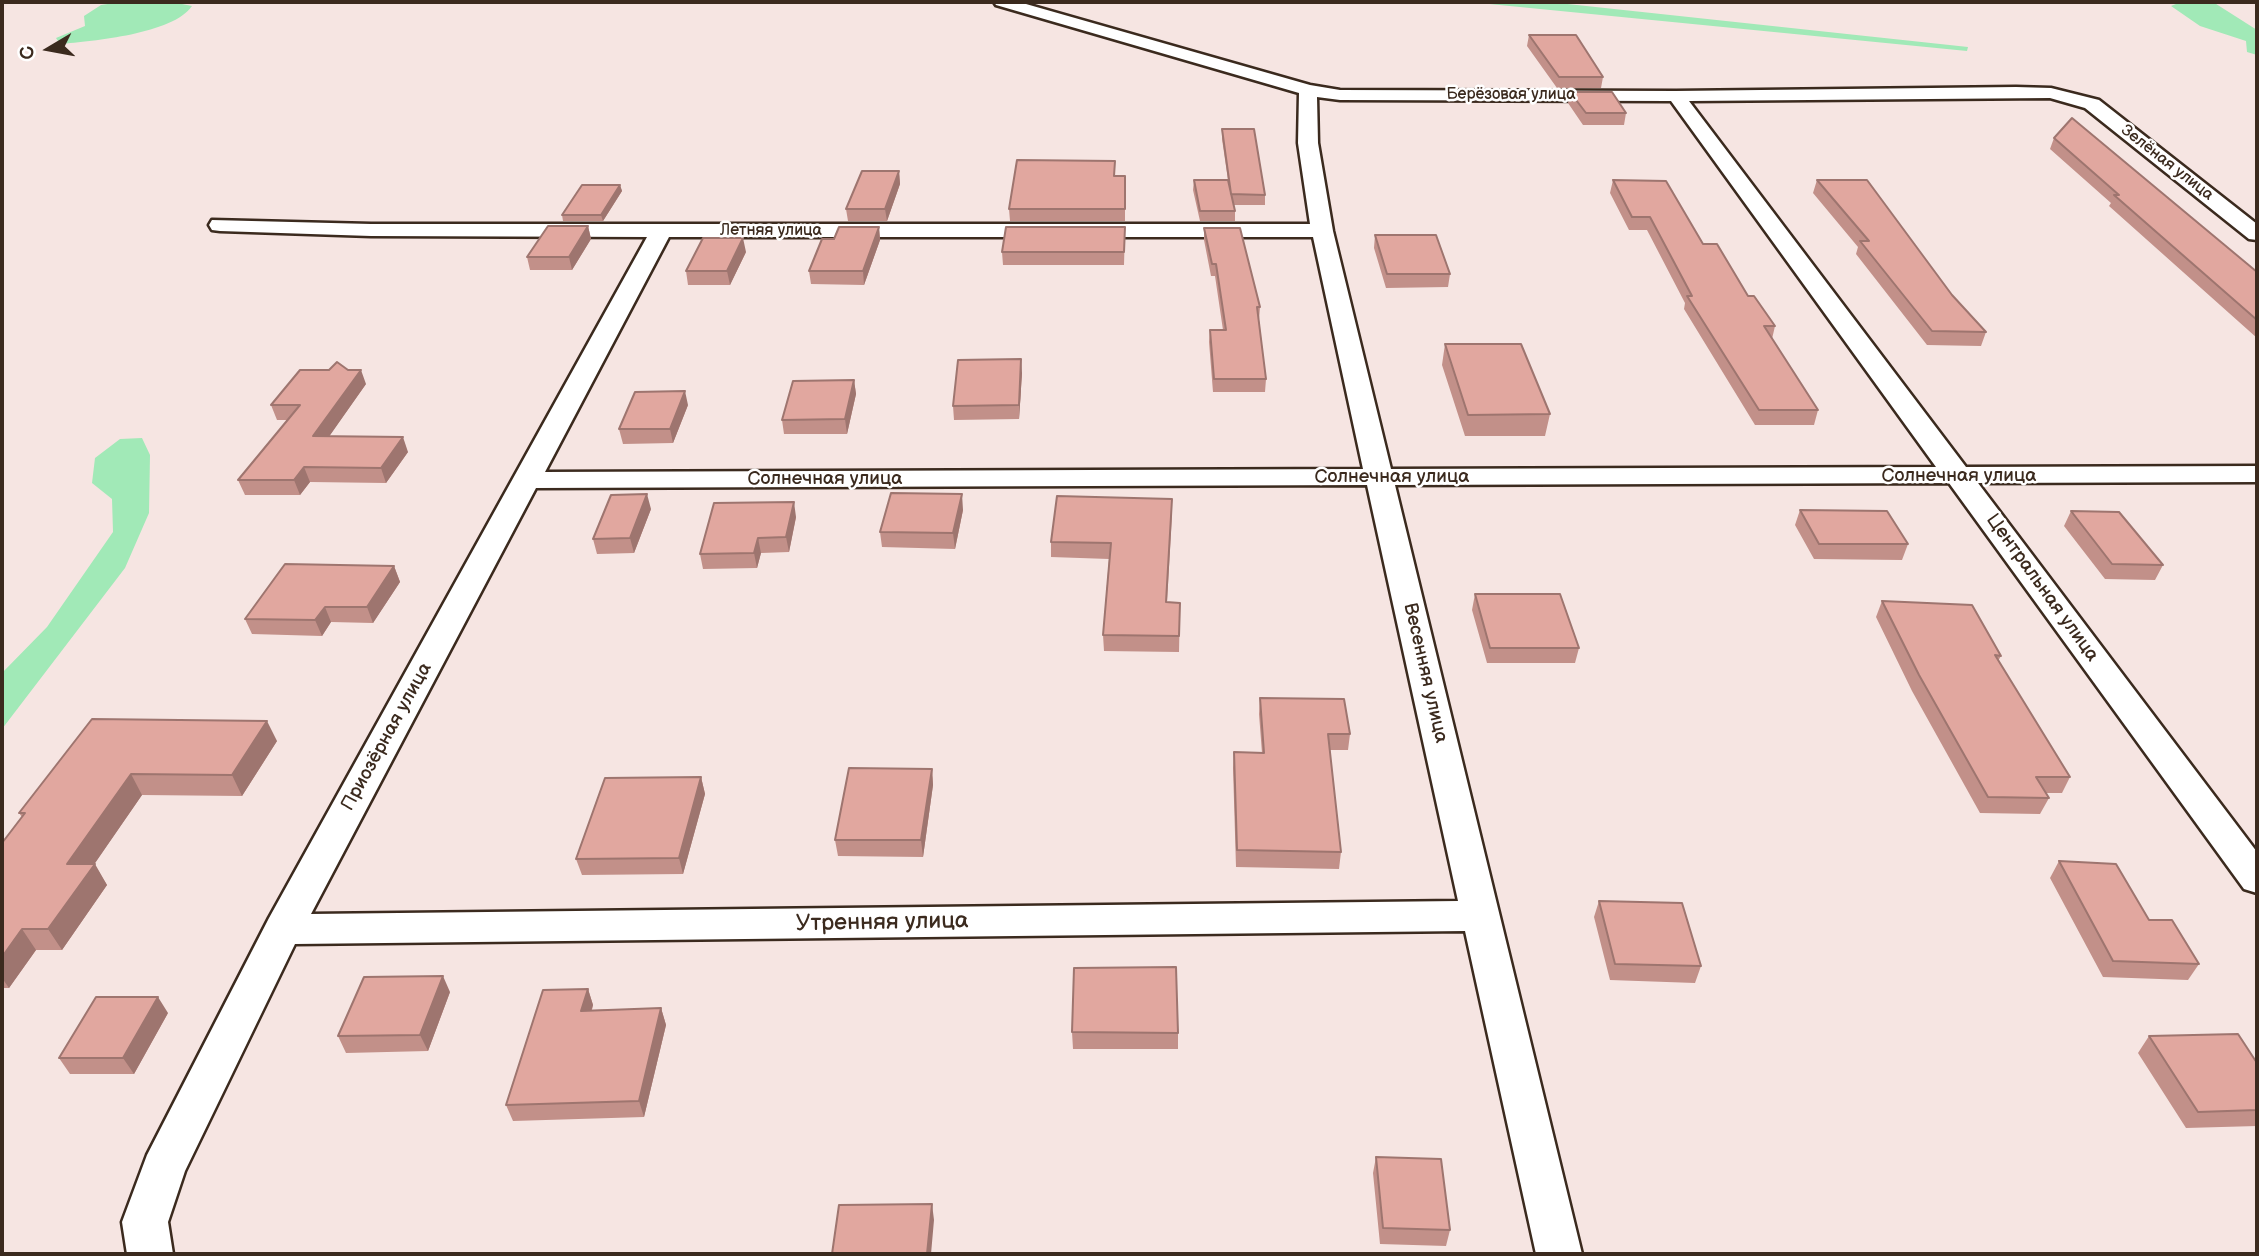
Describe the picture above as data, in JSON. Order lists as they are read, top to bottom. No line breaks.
{"streets":{"street":["Берёзовая улица","Зелёная улица","Летняя улица","Солнечная улица","Центральная улица","Весенняя улица","Приозёрная улица","Утренняя улица"]},"crossings":[["Берёзовая улица","Зелёная улица"],["Берёзовая улица","Центральная улица"],["Берёзовая улица","Весенняя улица"],["Летняя улица","Весенняя улица"],["Летняя улица","Приозёрная улица"],["Солнечная улица","Центральная улица"],["Солнечная улица","Весенняя улица"],["Солнечная улица","Приозёрная улица"],["Весенняя улица","Утренняя улица"],["Приозёрная улица","Утренняя улица"]],"north":"left"}
